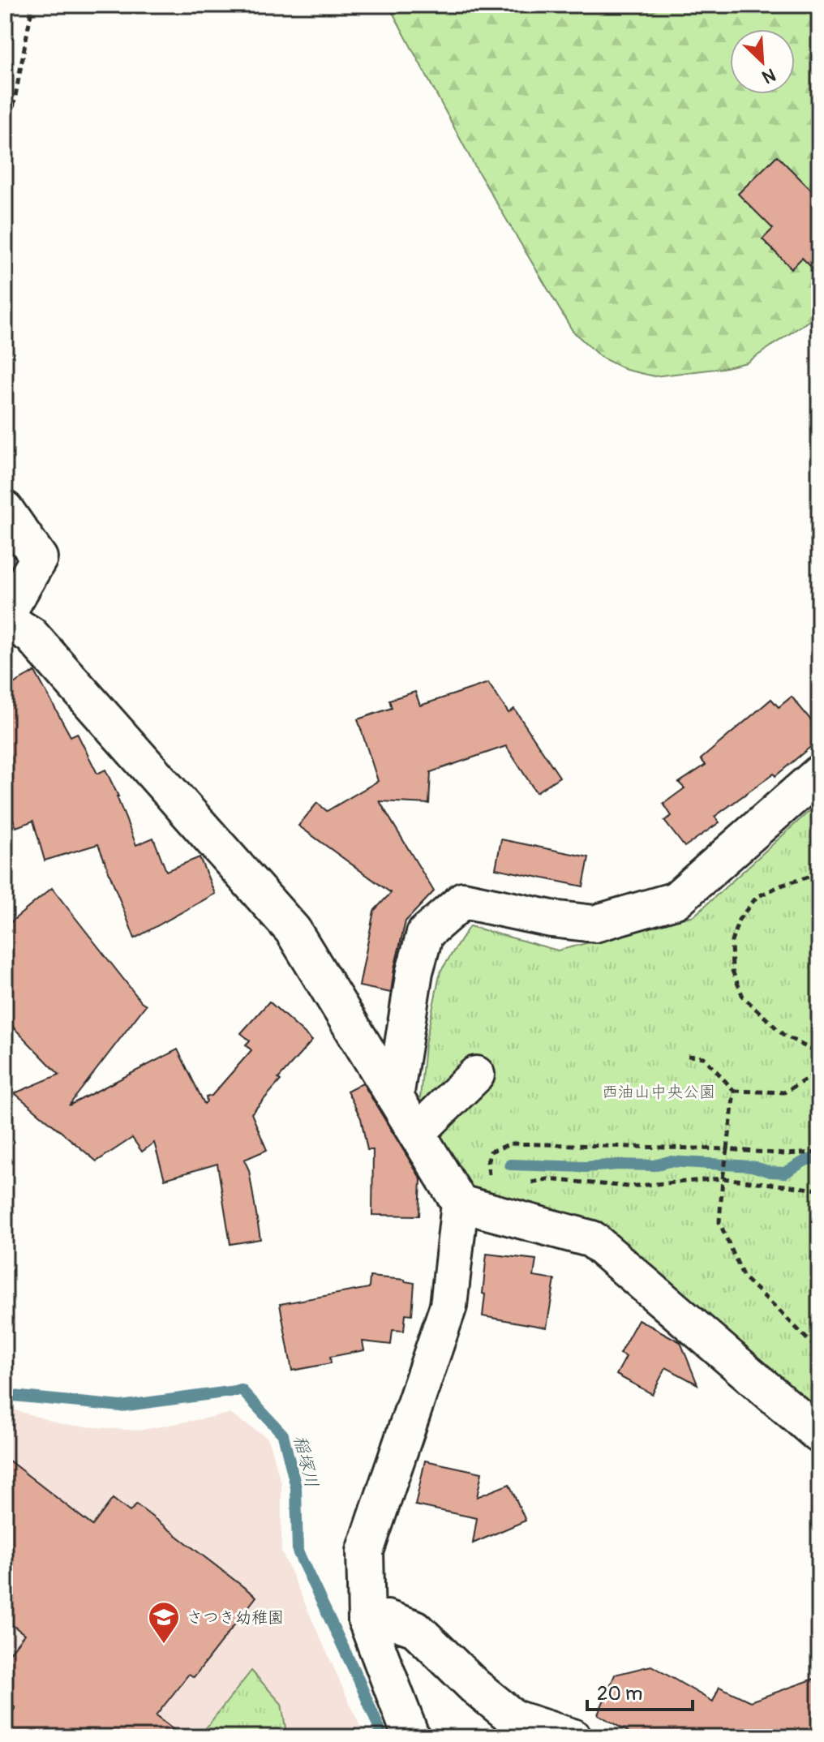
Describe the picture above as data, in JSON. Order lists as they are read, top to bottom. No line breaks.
{"water":["稲塚川"],"parks":["西油山中央公園"],"places":{"school or university":["さつき幼稚園"]},"scale_bar":"20 m","north":"bottom right"}
